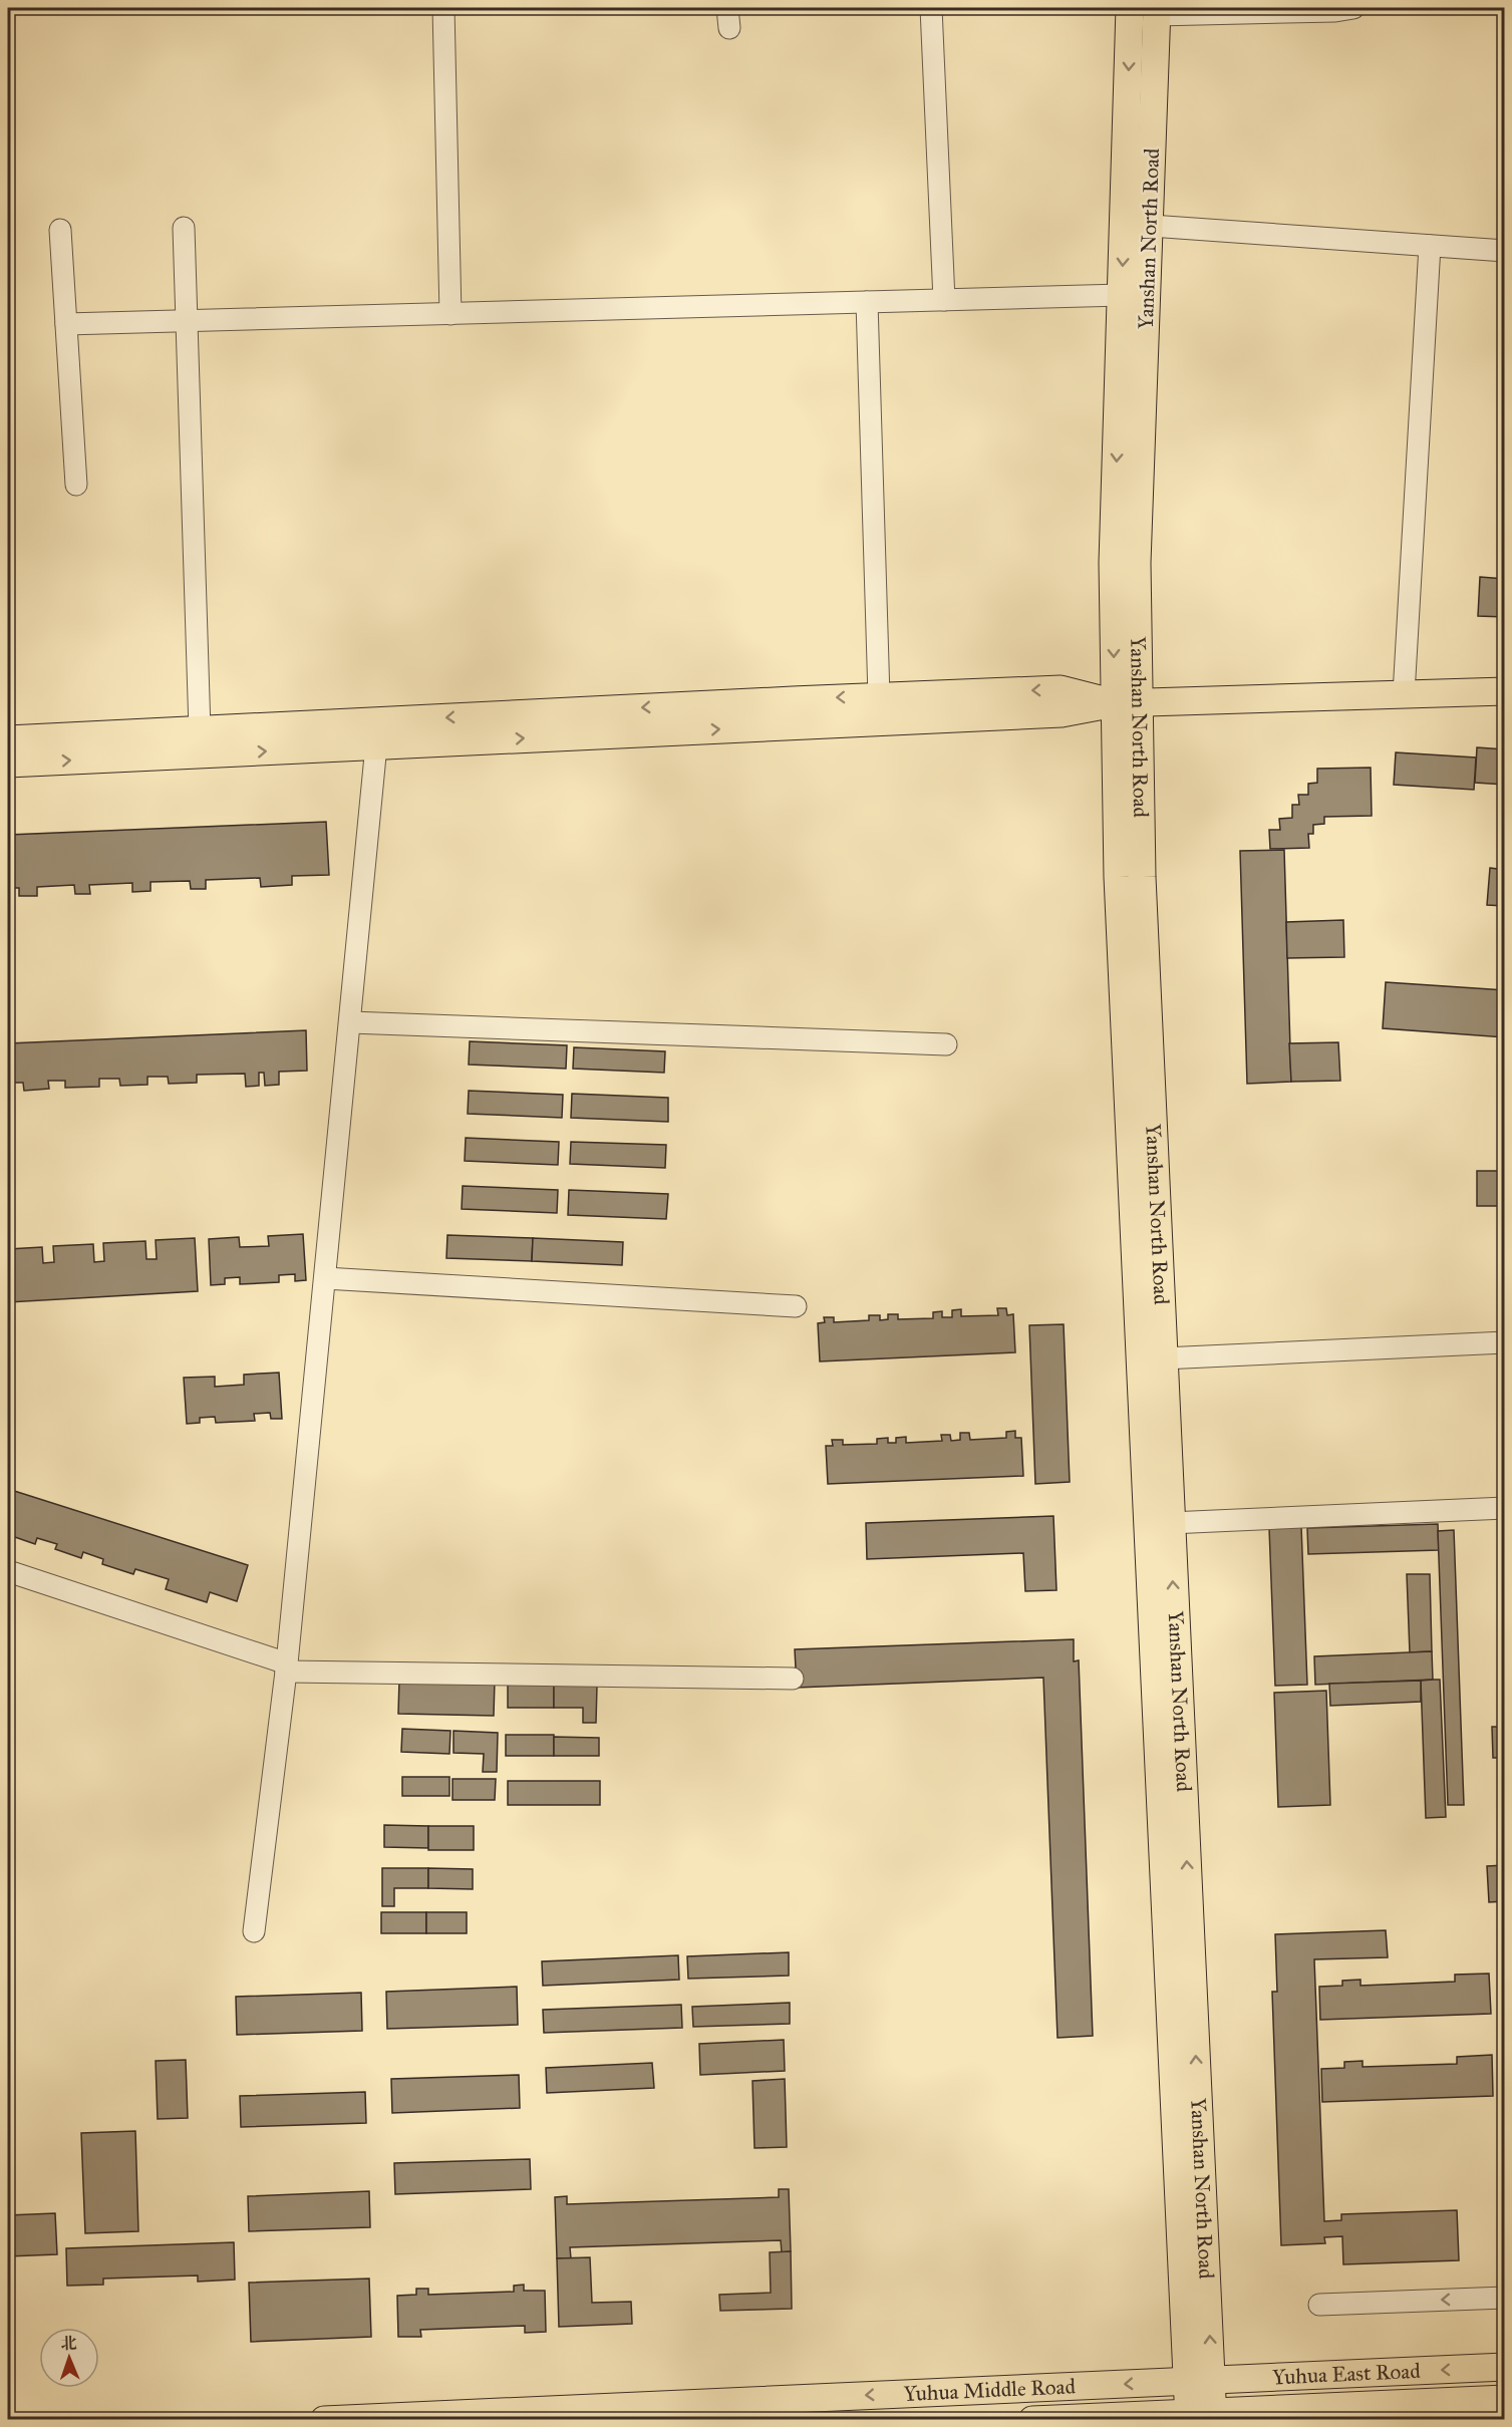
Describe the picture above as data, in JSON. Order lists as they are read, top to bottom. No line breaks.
{"streets":{"main road":["Yanshan North Road","Yuhua East Road","Yuhua Middle Road"]},"crossings":[["Yanshan North Road","Yuhua East Road"],["Yanshan North Road","Yuhua Middle Road"],["Yuhua East Road","Yuhua Middle Road"]],"one_way":["Yuhua Middle Road"],"north":"top"}
